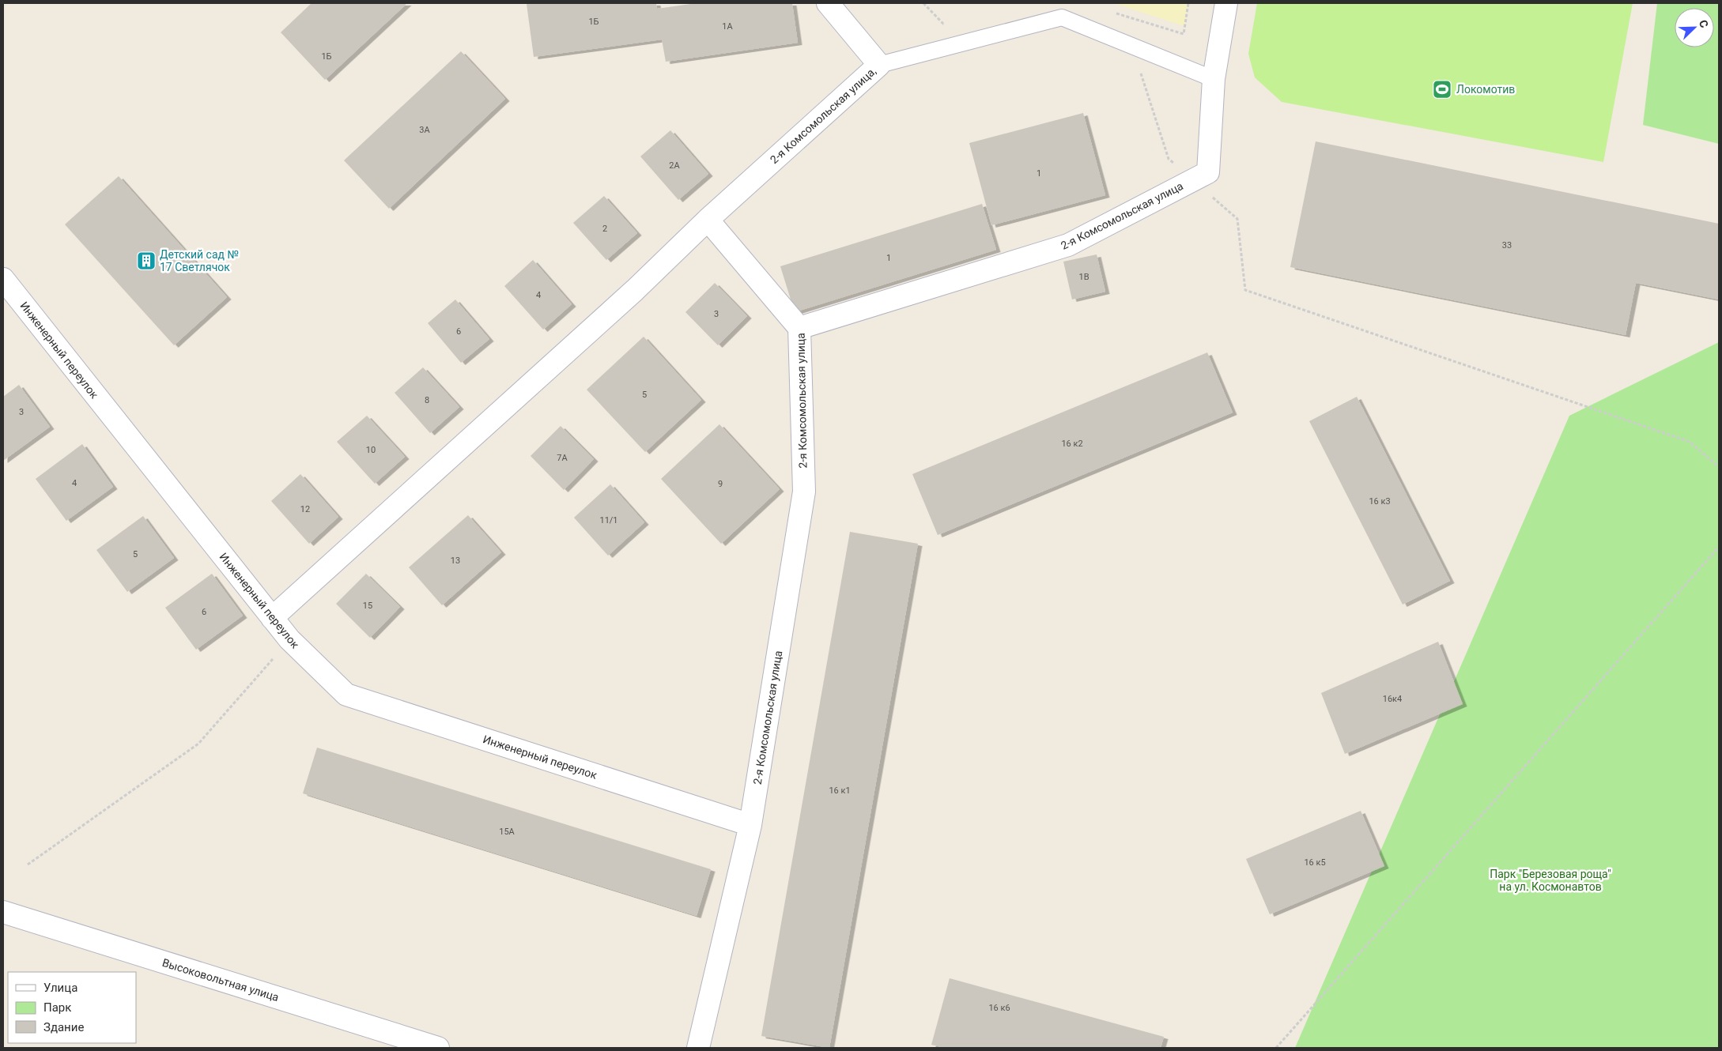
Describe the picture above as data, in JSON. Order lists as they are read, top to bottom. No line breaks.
{"streets":{"street":["2-я Комсомольская улица,","2-я Комсомольская улица","Инженерный переулок","Высоковольтная улица"]},"crossings":[["2-я Комсомольская улица,","Инженерный переулок"],["2-я Комсомольская улица","Инженерный переулок"]],"parks":["Парк \"Березовая роща\" на ул. Космонавтов"],"places":{"sports":["Локомотив"],"building":["Детский сад № 17 Светлячок"]},"house_numbers":["1Б","1А","1Б","3А","2А","1","2","33","1","1В","4","3","6","5","8","3","16 к2","10","7А","4","9","16 к3","12","11/1","5","13","15","6","16к4","16 к1","15А","16 к5","16 к6"],"legend":["Улица","Парк","Здание"],"north":"top right"}
